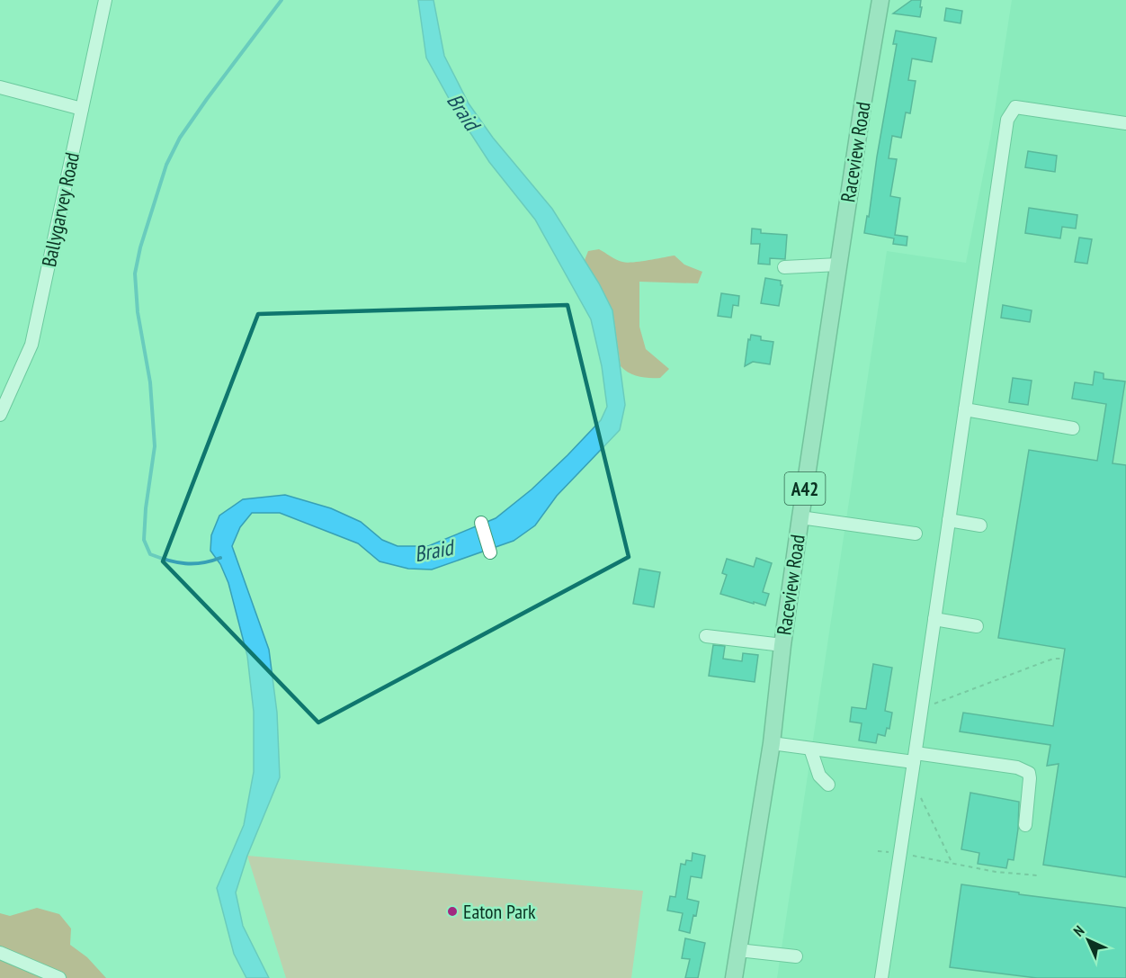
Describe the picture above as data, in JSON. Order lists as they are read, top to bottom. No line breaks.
{"streets":{"main road":["Raceview Road","A42"],"street":["Ballygarvey Road"]},"water":["Braid"],"places":["Eaton Park"],"north":"top left"}
